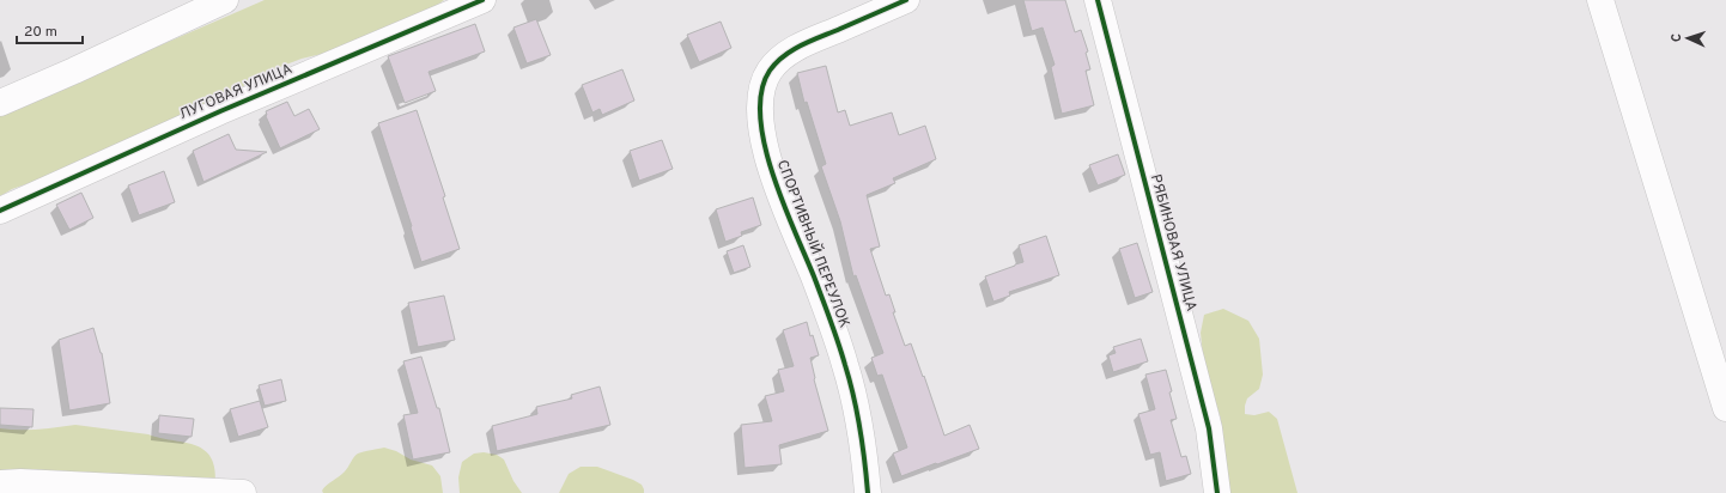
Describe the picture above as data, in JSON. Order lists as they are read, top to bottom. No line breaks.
{"streets":{"street":["ЛУГОВАЯ УЛИЦА","РЯБИНОВАЯ УЛИЦА","СПОРТИВНЫЙ ПЕРЕУЛОК"]},"scale_bar":"20 m","north":"left"}
